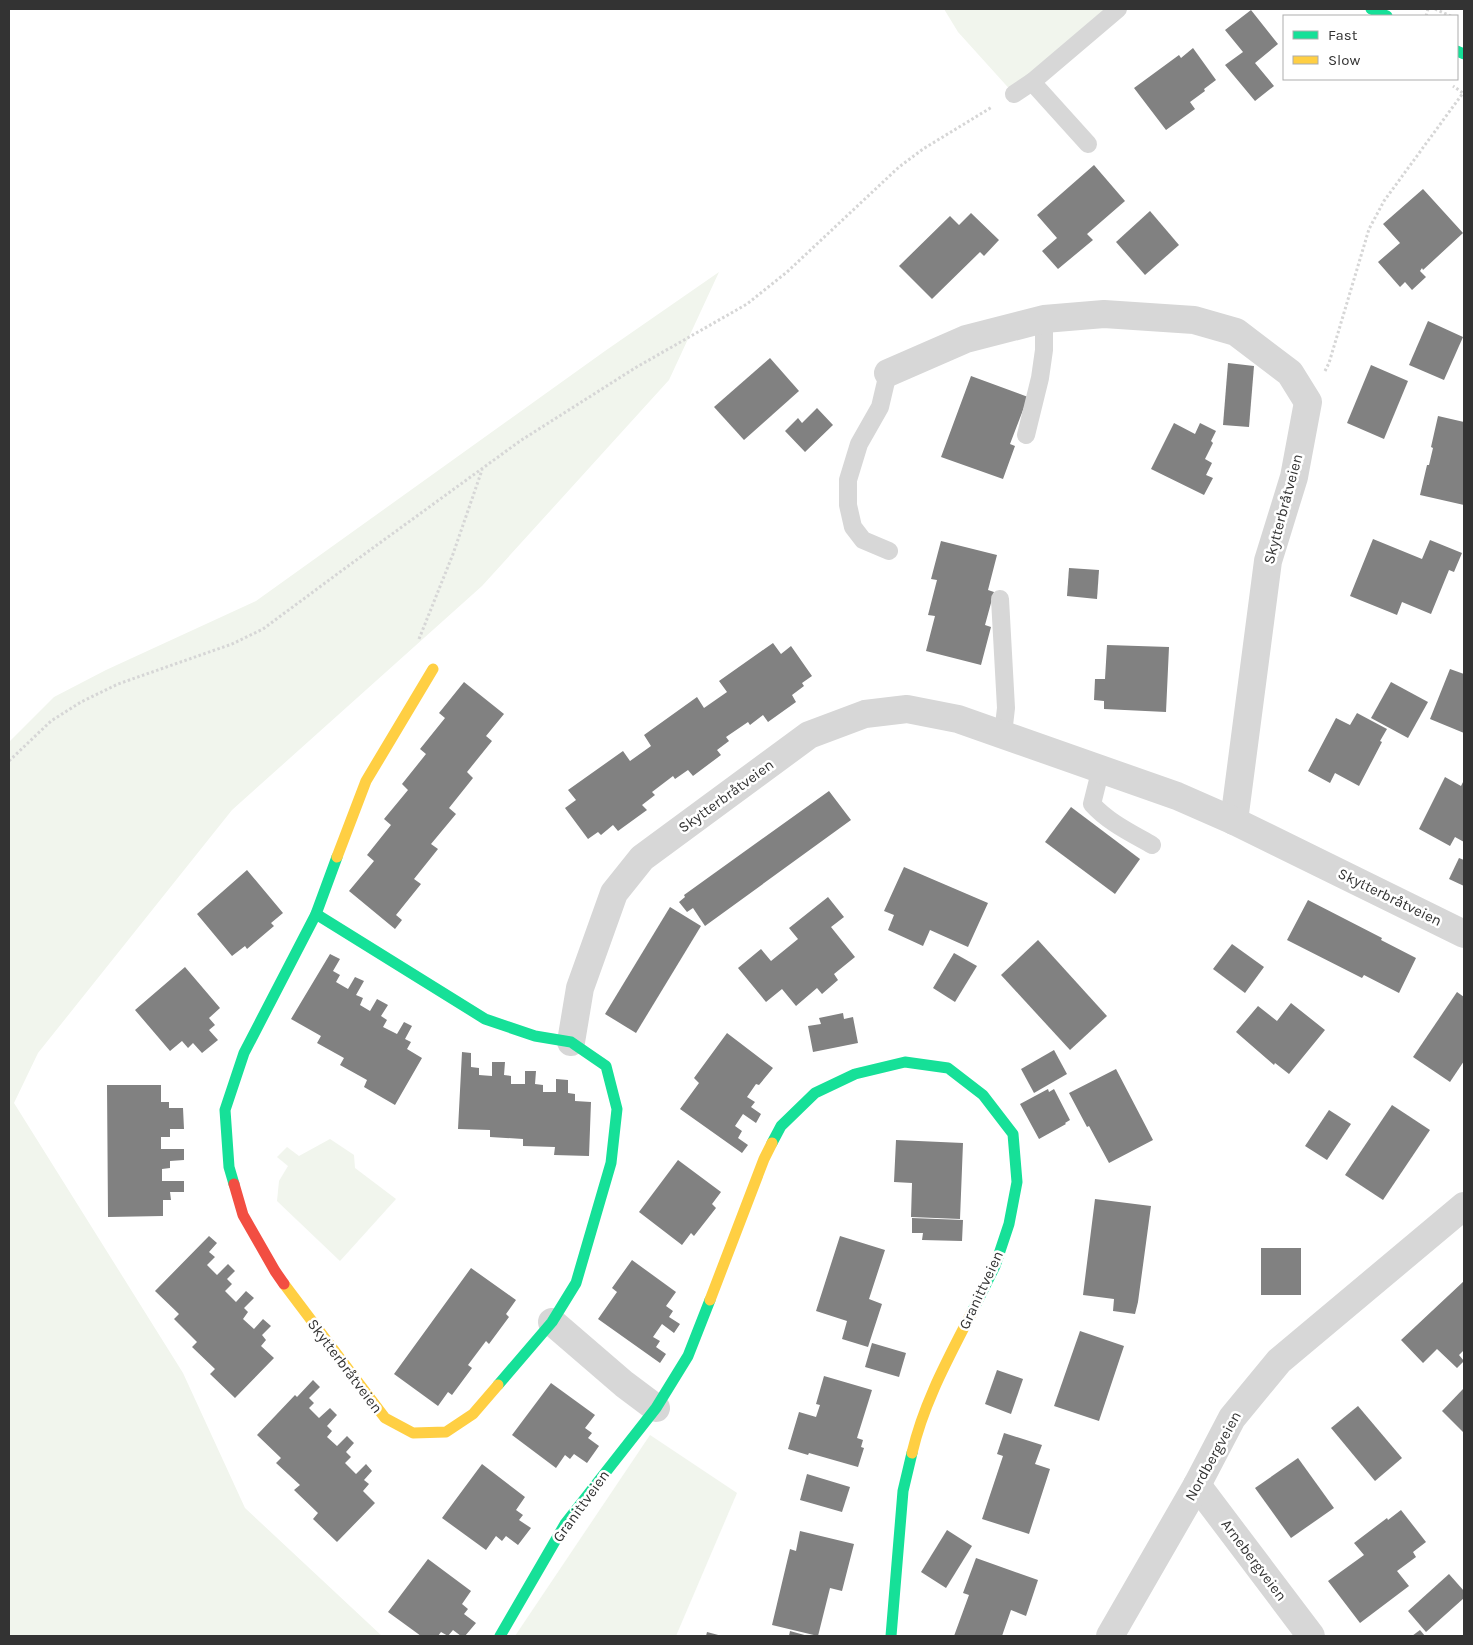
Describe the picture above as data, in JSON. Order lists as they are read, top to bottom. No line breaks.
{"streets":{"street":["Skytterbråtveien","Granittveien","Nordbergveien","Arnebergveien"]},"crossings":[["Nordbergveien","Arnebergveien"]],"legend":["Fast","Slow"]}
